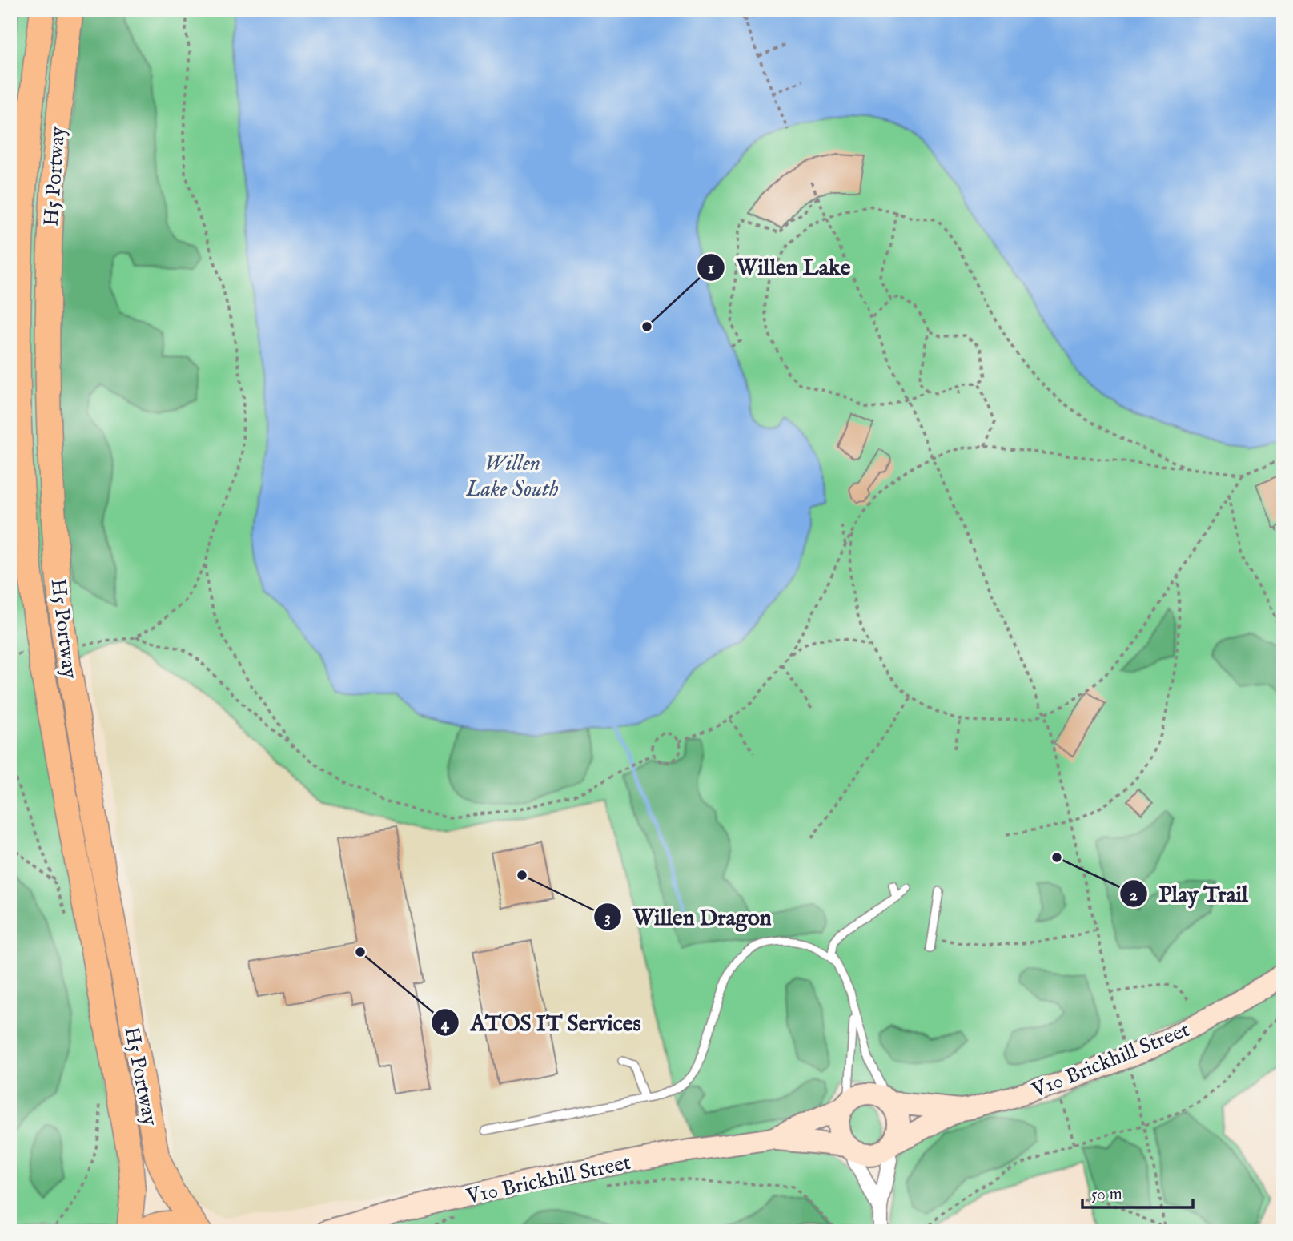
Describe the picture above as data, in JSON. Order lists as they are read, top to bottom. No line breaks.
{"streets":{"main road":["H5 Portway"],"street":["V10 Brickhill Street"]},"water":["Willen Lake South"],"places":["Willen Lake","Play Trail","Willen Dragon","ATOS IT Services"],"scale_bar":"50 m"}
